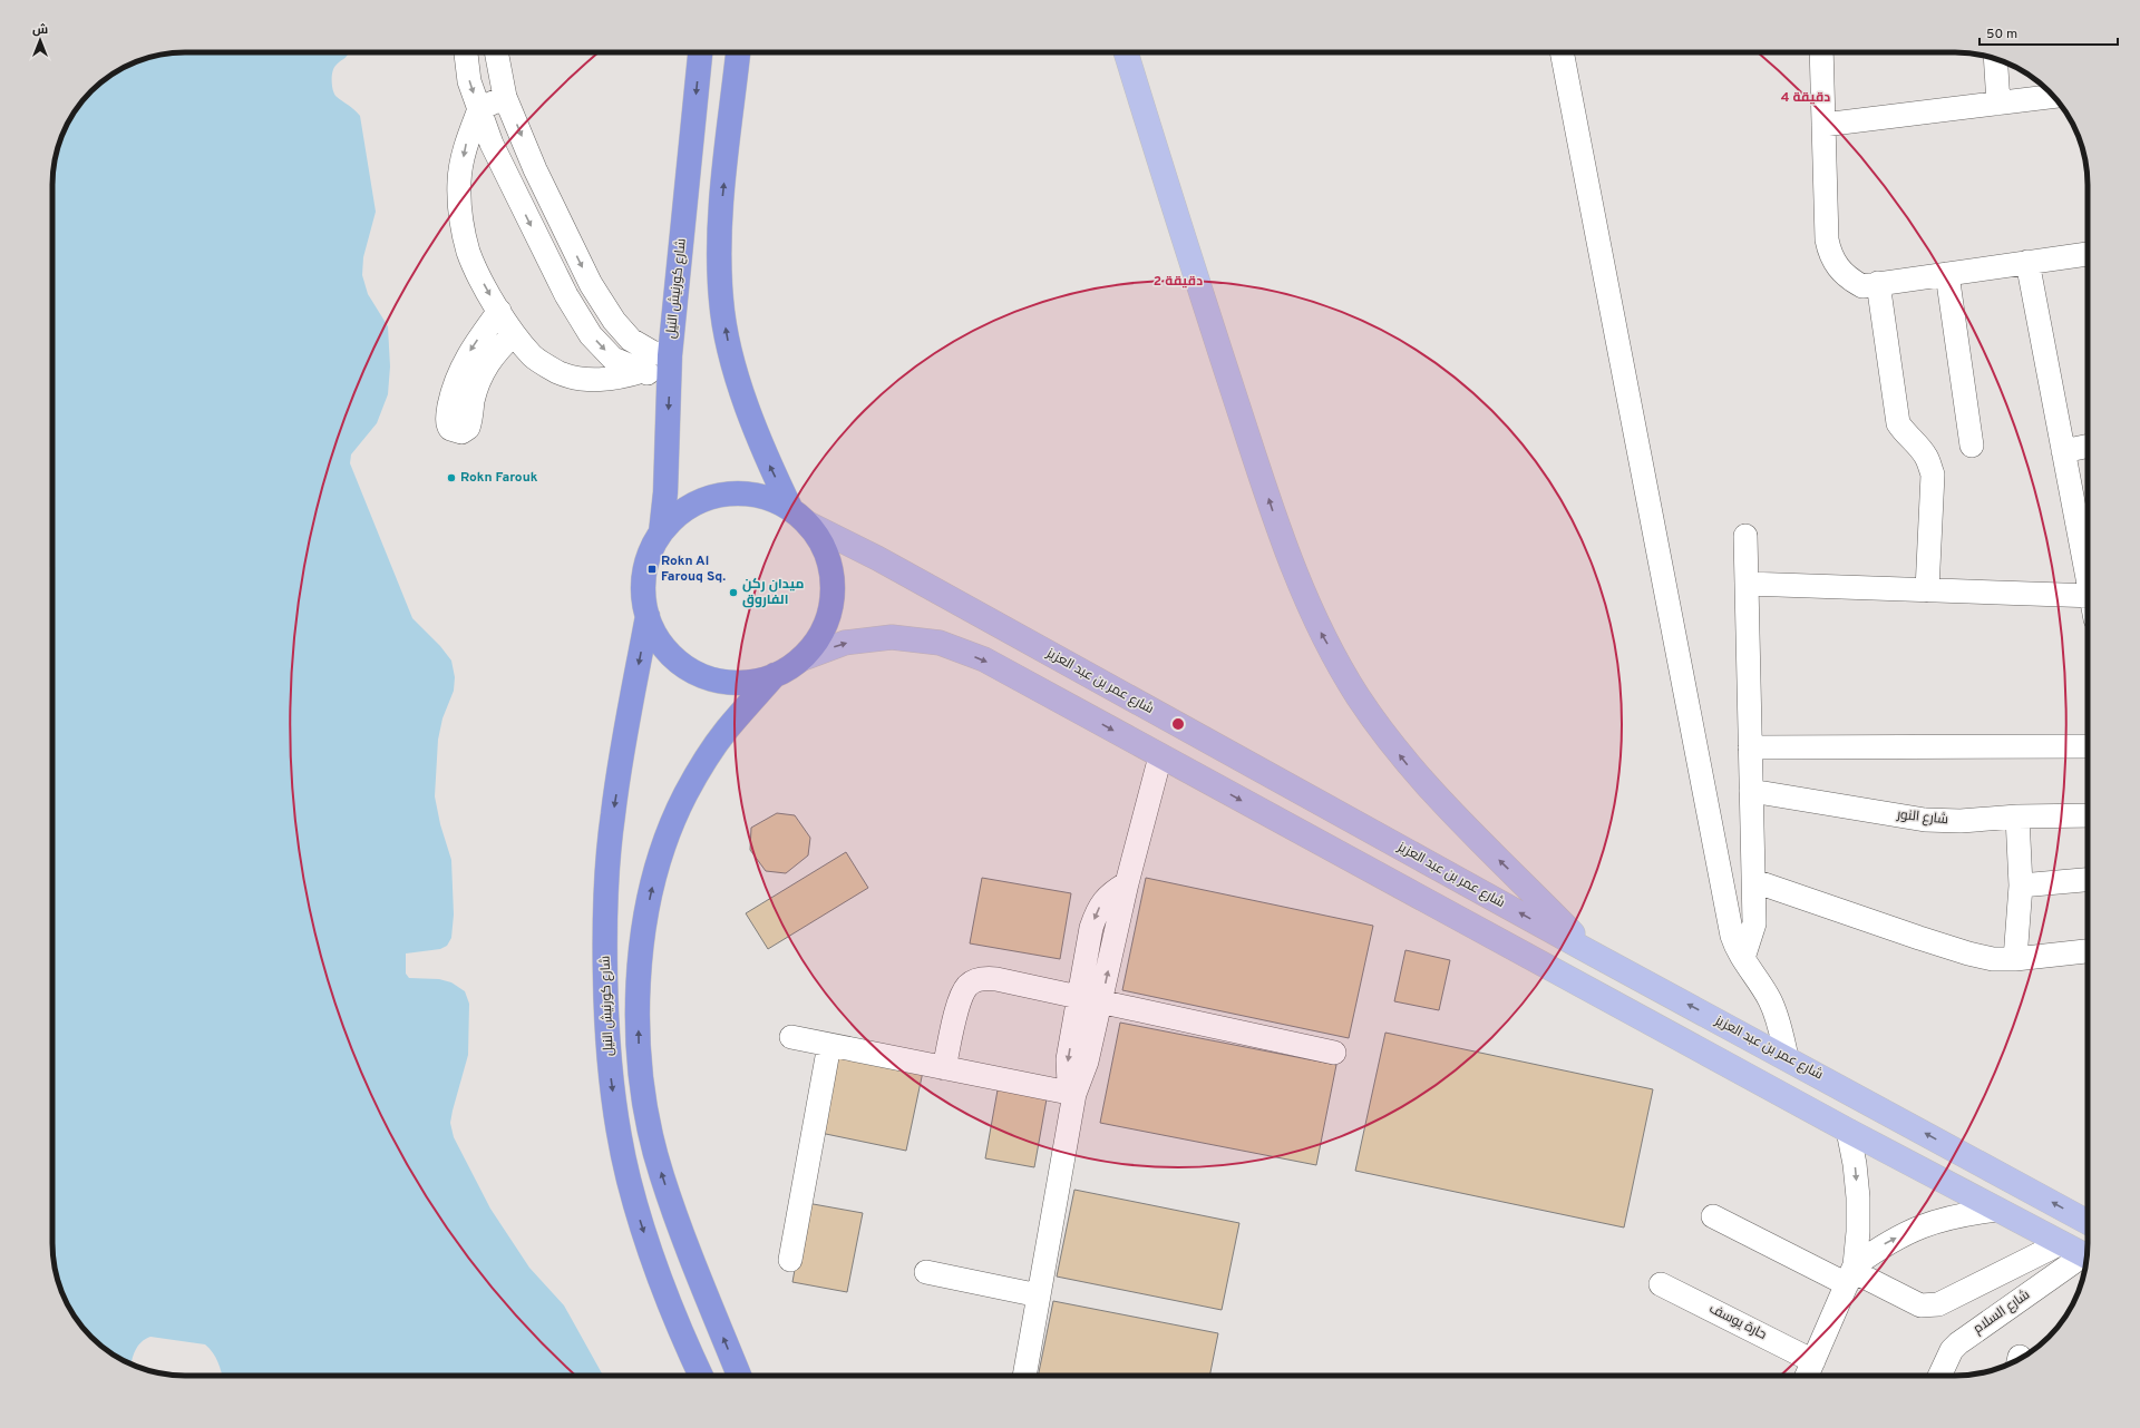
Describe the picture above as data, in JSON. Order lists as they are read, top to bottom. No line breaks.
{"streets":{"highway":["شارع كورنيش النيل"],"main road":["شارع عمر بن عبد العزيز"],"street":["شارع النور","شارع السلام","حارة يوسف"]},"places":{"other":["Rokn Farouk","ميدان ركن الفاروق"],"transit":["Rokn Al Farouq Sq."]},"scale_bar":"50 m","north":"top","rings":["4 دقيقة","2 دقيقة"]}
